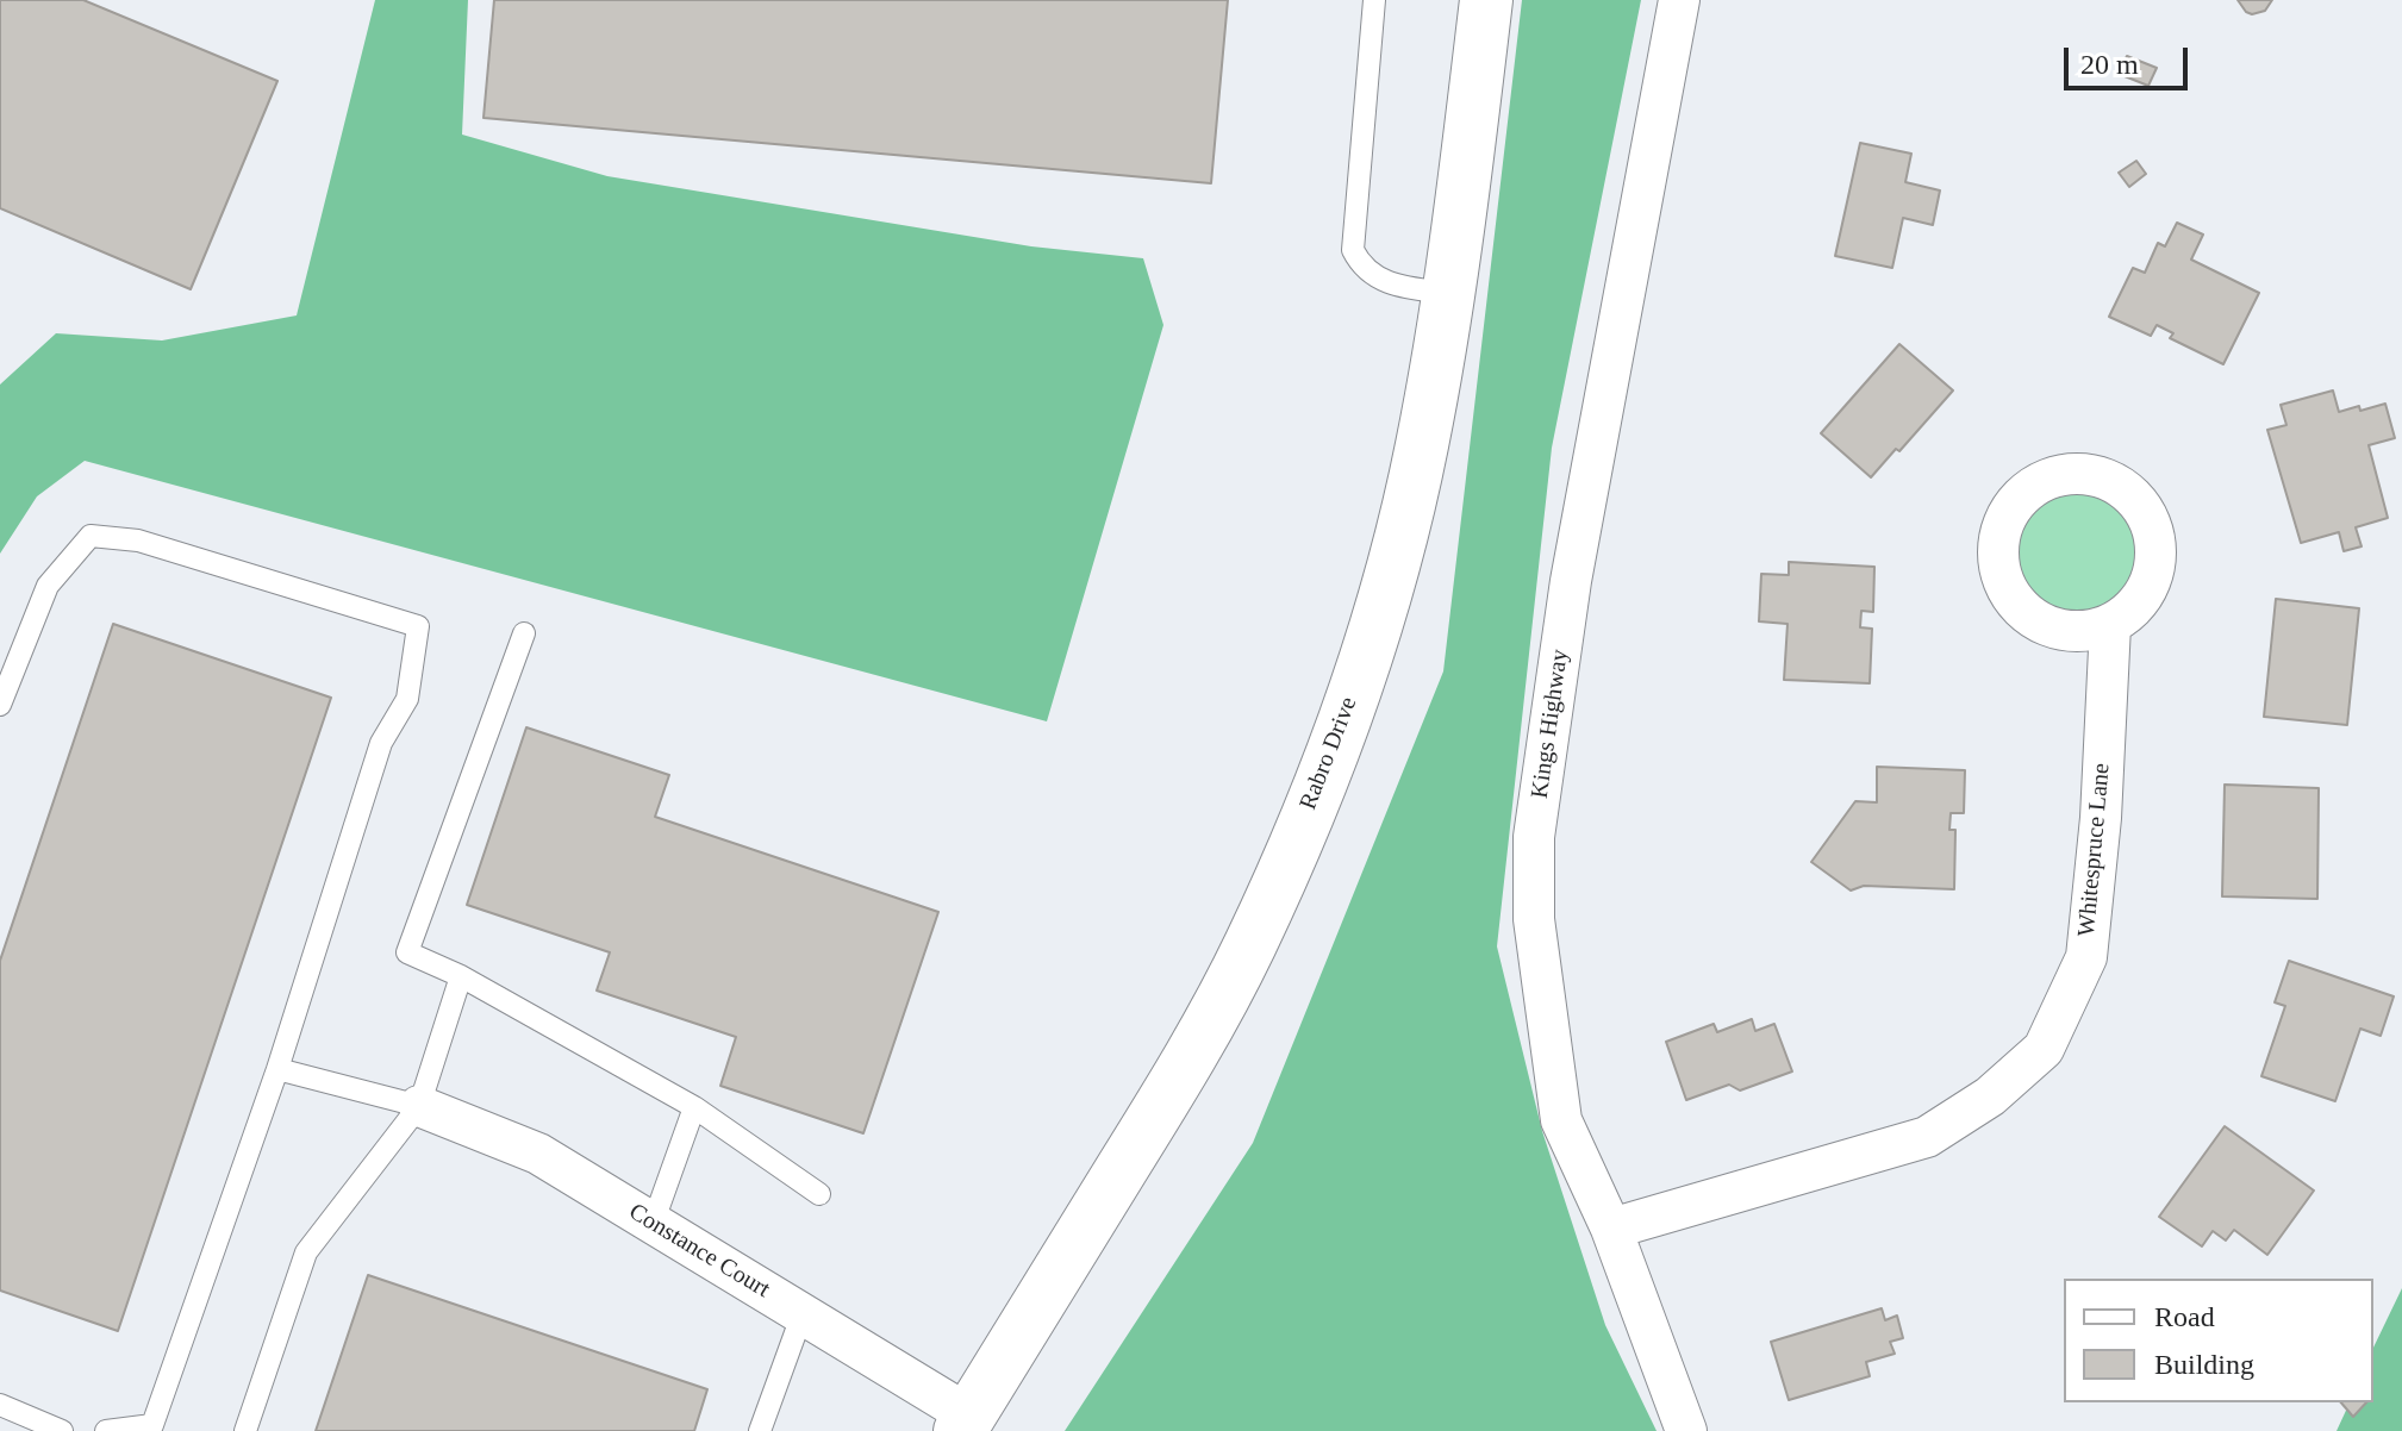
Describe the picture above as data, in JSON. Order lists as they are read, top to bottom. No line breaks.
{"streets":{"main road":["Rabro Drive"],"street":["Kings Highway","Whitespruce Lane","Constance Court"]},"crossings":[["Kings Highway","Whitespruce Lane"],["Rabro Drive","Constance Court"]],"legend":["Road","Building"],"scale_bar":"20 m"}
